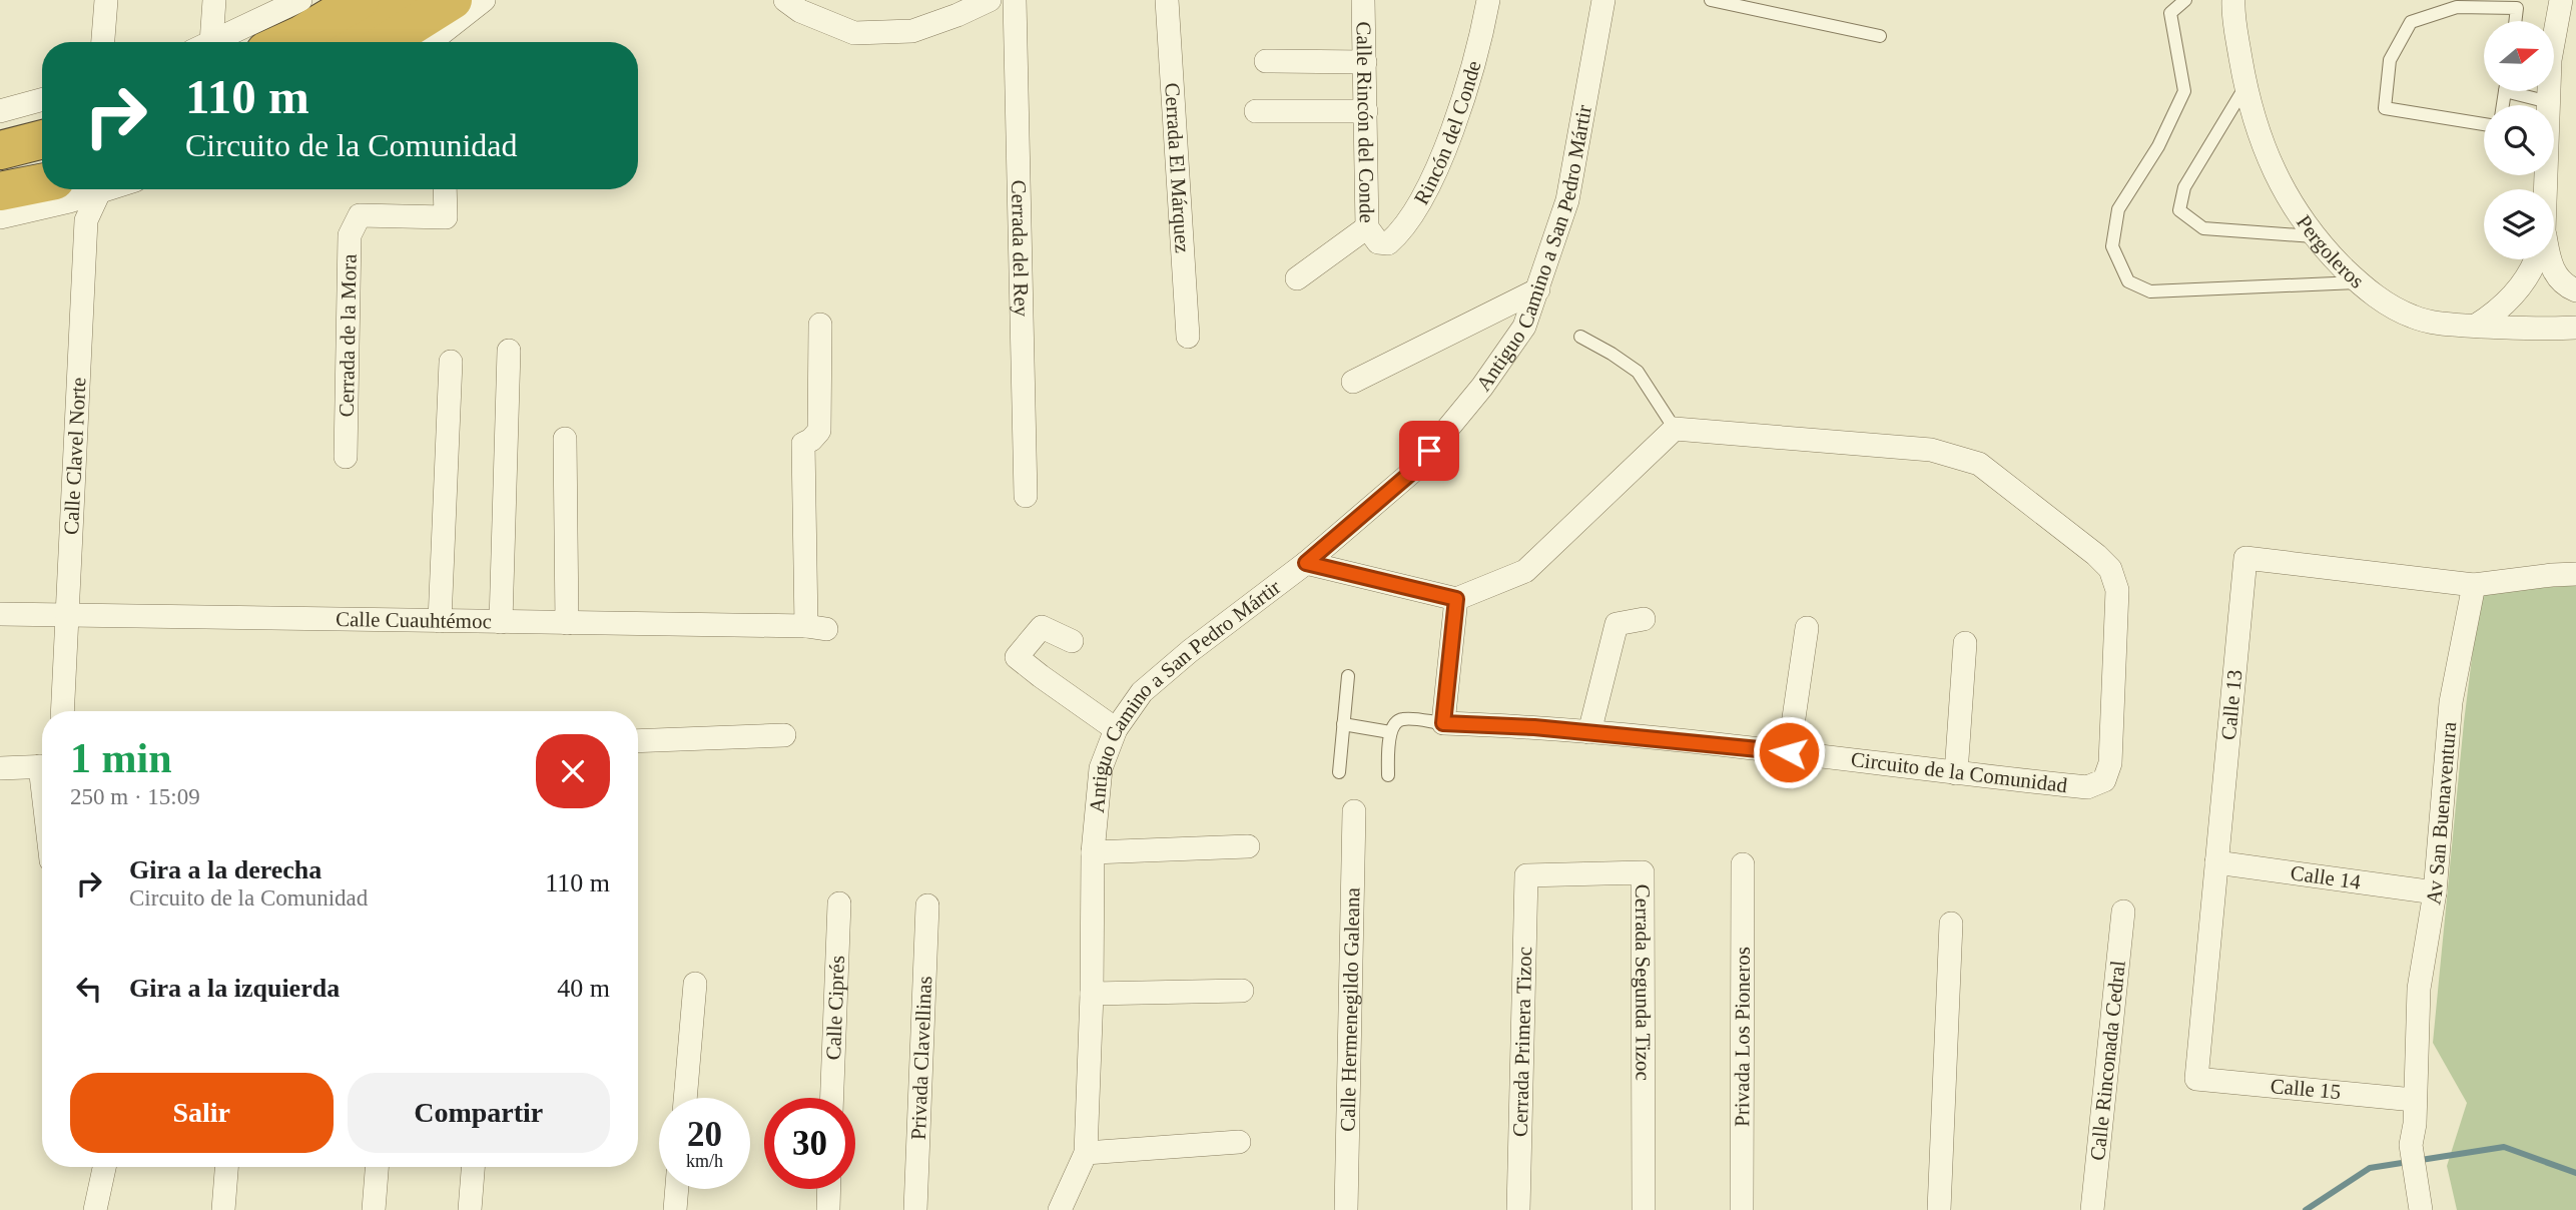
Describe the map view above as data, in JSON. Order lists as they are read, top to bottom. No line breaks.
{"streets":{"street":["Calle Rincón del Conde","Rincón del Conde","Cerrada El Márquez","Antiguo Camino a San Pedro Mártir","Cerrada del Rey","Pergoleros","Cerrada de la Mora","Calle Clavel Norte","Calle Cuauhtémoc","Calle 13","Circuito de la Comunidad","Av San Buenaventura","Calle 14","Cerrada Segunda Tizoc","Calle Ciprés","Calle Hermenegildo Galeana","Privada Los Pioneros","Cerrada Primera Tizoc","Privada Clavellinas","Calle Rinconada Cedral","Calle 15"]},"crossings":[["Calle Rincón del Conde","Rincón del Conde"],["Calle Clavel Norte","Calle Cuauhtémoc"],["Calle 13","Av San Buenaventura"],["Calle 13","Calle 14"],["Calle 13","Calle 15"],["Av San Buenaventura","Calle 14"],["Av San Buenaventura","Calle 15"],["Cerrada Segunda Tizoc","Cerrada Primera Tizoc"]],"north":"right","page":{"turn":["110 m","Circuito de la Comunidad"],"heading":["1 min","250 m · 15:09"],"list":[{"name":"Gira a la derecha","note":"Circuito de la Comunidad","value":"110 m"},{"name":"Gira a la izquierda","value":"40 m"}],"buttons":["Salir","Compartir"],"speed":"20 km/h","limit":"30"}}
